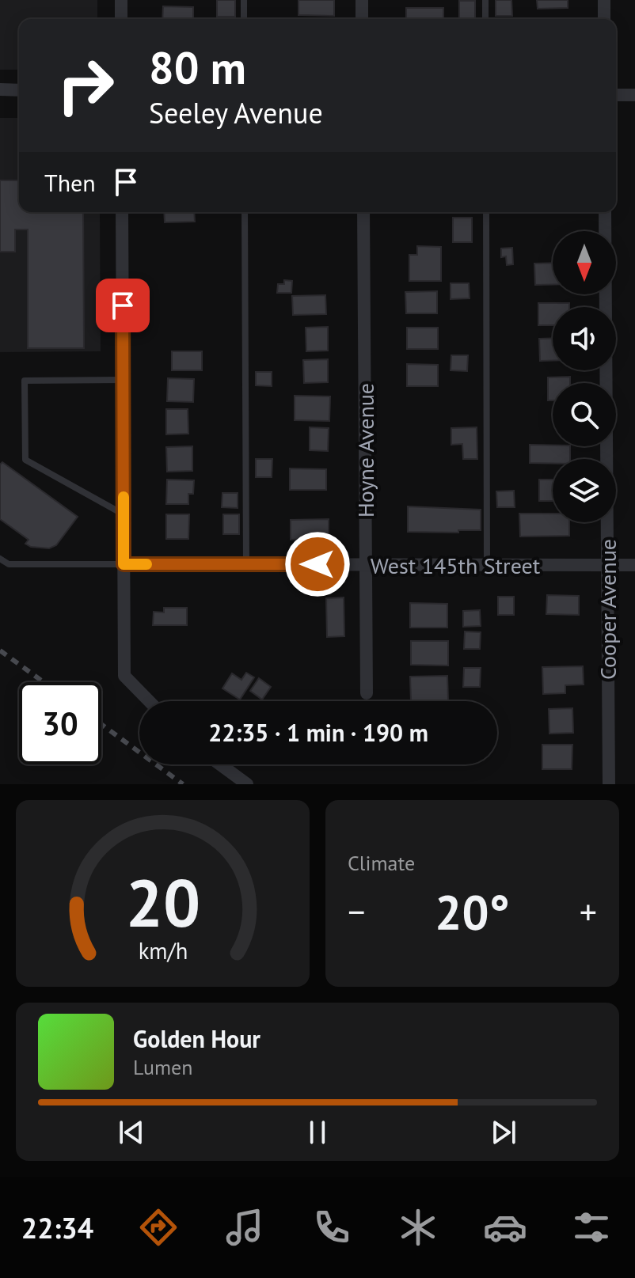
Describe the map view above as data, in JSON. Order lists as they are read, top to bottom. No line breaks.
{"streets":{"street":["Hoyne Avenue","West 145th Street","Cooper Avenue"]},"crossings":[["Hoyne Avenue","West 145th Street"],["West 145th Street","Cooper Avenue"]],"north":"bottom","page":{"turn":["80 m","Seeley Avenue"],"then":"Then","limit":"30","trip":"22:35 · 1 min · 190 m","tile":"Climate","heat":["−","20°","+"],"song":["Golden Hour","Lumen"],"tabs":"22:34","gauge":["20","km/h"]}}
